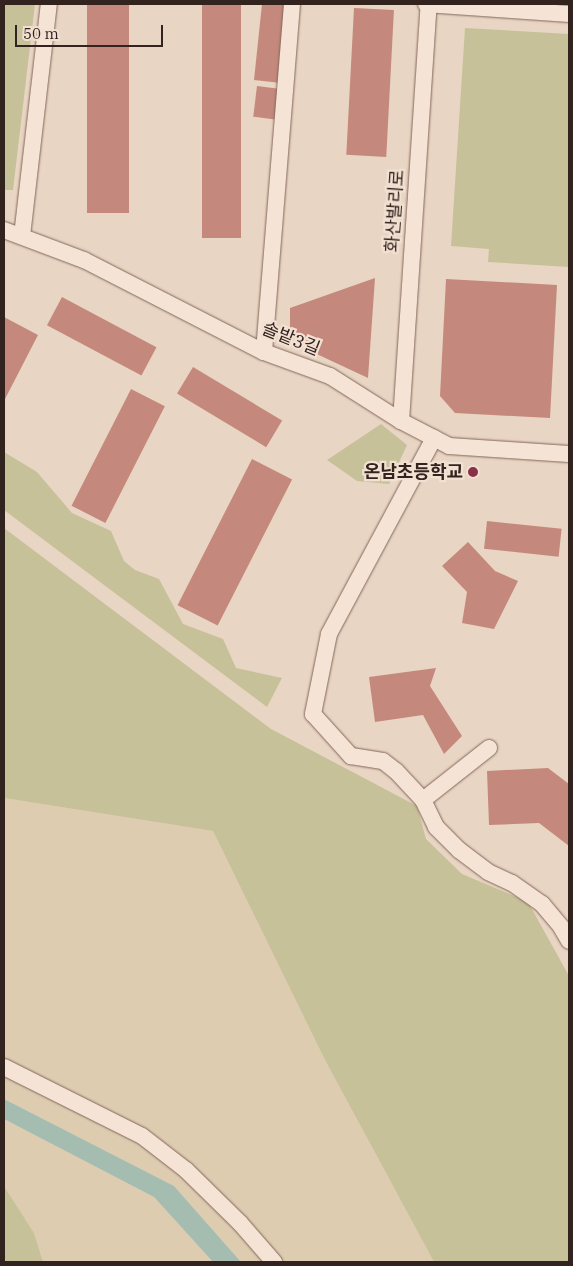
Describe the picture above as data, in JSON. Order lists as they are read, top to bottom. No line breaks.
{"streets":{"street":["화산발리로","솔밭3길"]},"crossings":[["화산발리로","솔밭3길"]],"places":["온남초등학교"],"scale_bar":"50 m"}
